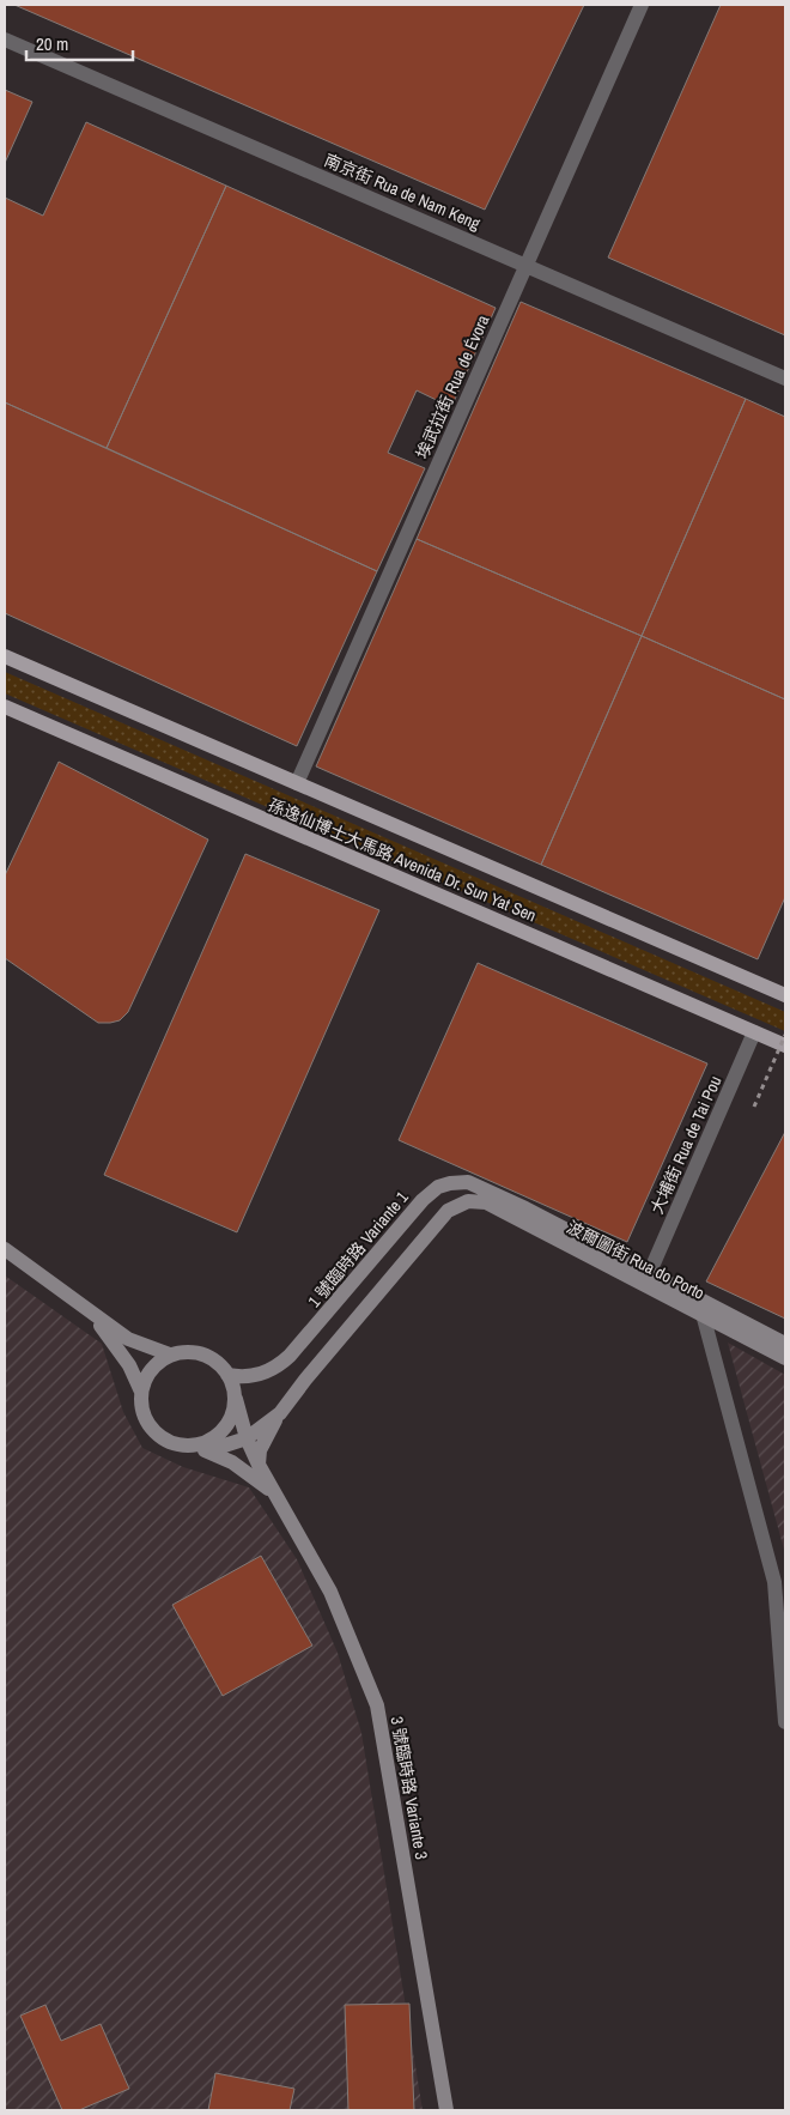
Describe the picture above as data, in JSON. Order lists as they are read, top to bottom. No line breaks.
{"streets":{"main road":["孫逸仙博士大馬路 Avenida Dr. Sun Yat Sen"],"street":["南京街 Rua de Nam Keng","埃武拉街 Rua de Évora","大埔街 Rua de Tai Pou","1 號臨時路 Variante 1","波爾圖街 Rua do Porto","3 號臨時路 Variante 3"]},"crossings":[["南京街 Rua de Nam Keng","埃武拉街 Rua de Évora"],["埃武拉街 Rua de Évora","孫逸仙博士大馬路 Avenida Dr. Sun Yat Sen"],["孫逸仙博士大馬路 Avenida Dr. Sun Yat Sen","大埔街 Rua de Tai Pou"],["大埔街 Rua de Tai Pou","波爾圖街 Rua do Porto"],["1 號臨時路 Variante 1","波爾圖街 Rua do Porto"],["1 號臨時路 Variante 1","3 號臨時路 Variante 3"]],"scale_bar":"20 m"}
